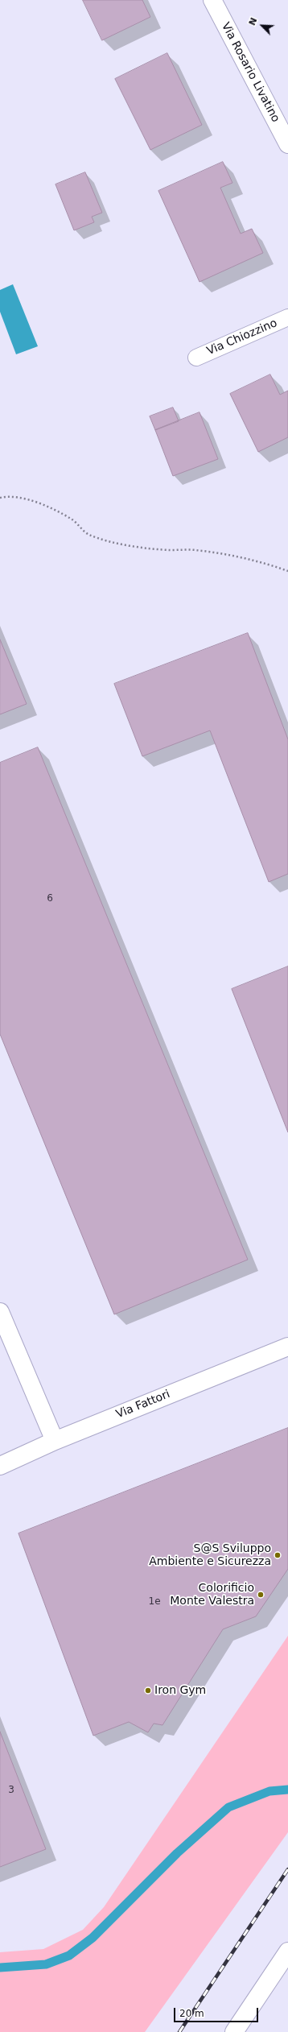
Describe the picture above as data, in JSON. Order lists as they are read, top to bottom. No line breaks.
{"streets":{"street":["Via Rosario Livatino","Via Fattori"],"lane":["Via Chiozzino"]},"places":["S@S Sviluppo Ambiente e Sicurezza","Colorificio Monte Valestra","Iron Gym"],"house_numbers":["6","1e","3"],"scale_bar":"20 m","north":"top left"}
